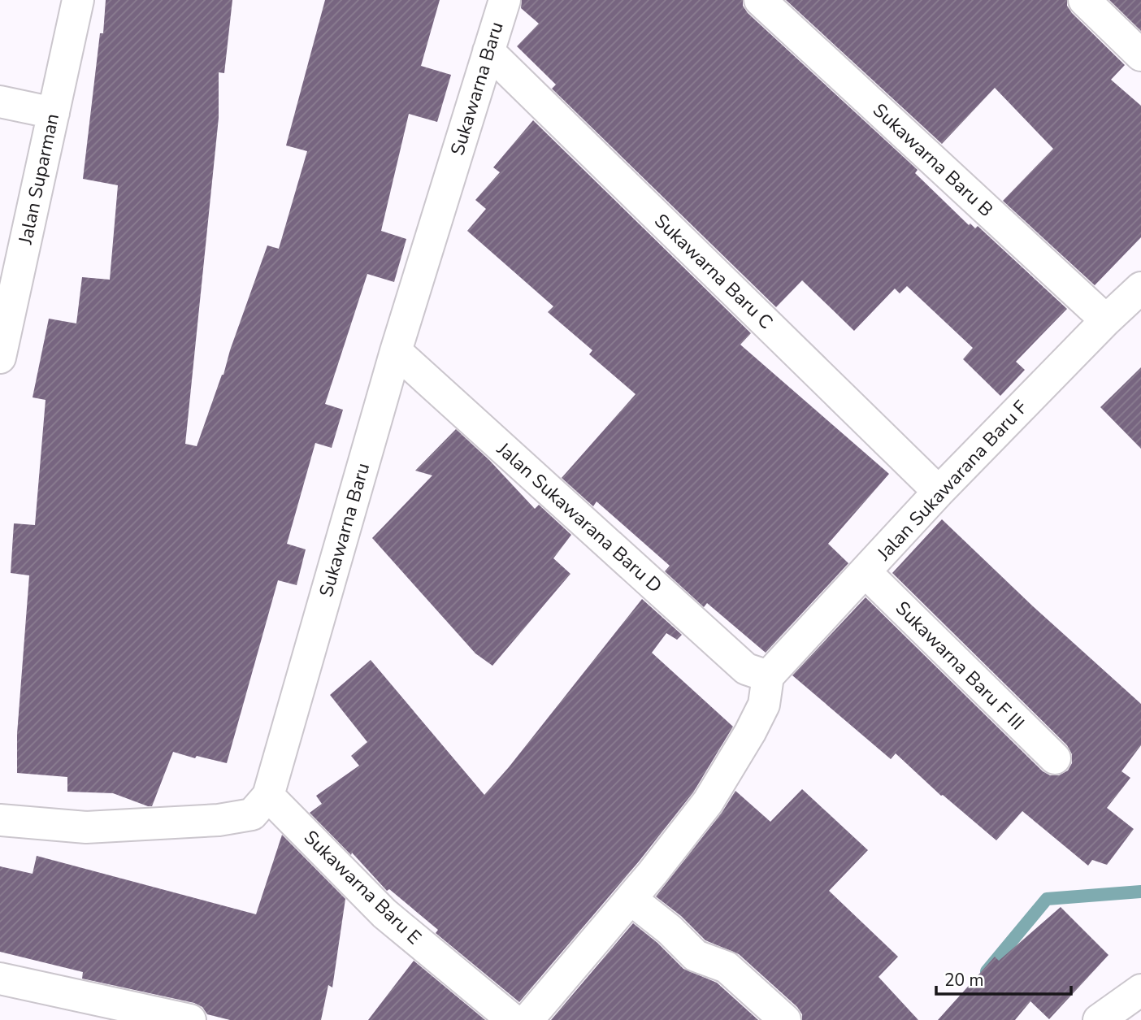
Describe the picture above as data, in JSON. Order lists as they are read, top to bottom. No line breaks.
{"streets":{"street":["Sukawarna Baru","Sukawarna Baru B","Jalan Suparman","Sukawarna Baru C","Jalan Sukawarana Baru F","Jalan Sukawarana Baru D","Sukawarna Baru F III","Sukawarna Baru E"]},"crossings":[["Sukawarna Baru","Sukawarna Baru C"],["Sukawarna Baru","Jalan Sukawarana Baru D"],["Sukawarna Baru","Sukawarna Baru E"],["Sukawarna Baru B","Jalan Sukawarana Baru F"],["Sukawarna Baru C","Jalan Sukawarana Baru F"],["Jalan Sukawarana Baru F","Jalan Sukawarana Baru D"],["Jalan Sukawarana Baru F","Sukawarna Baru F III"]],"scale_bar":"20 m"}
